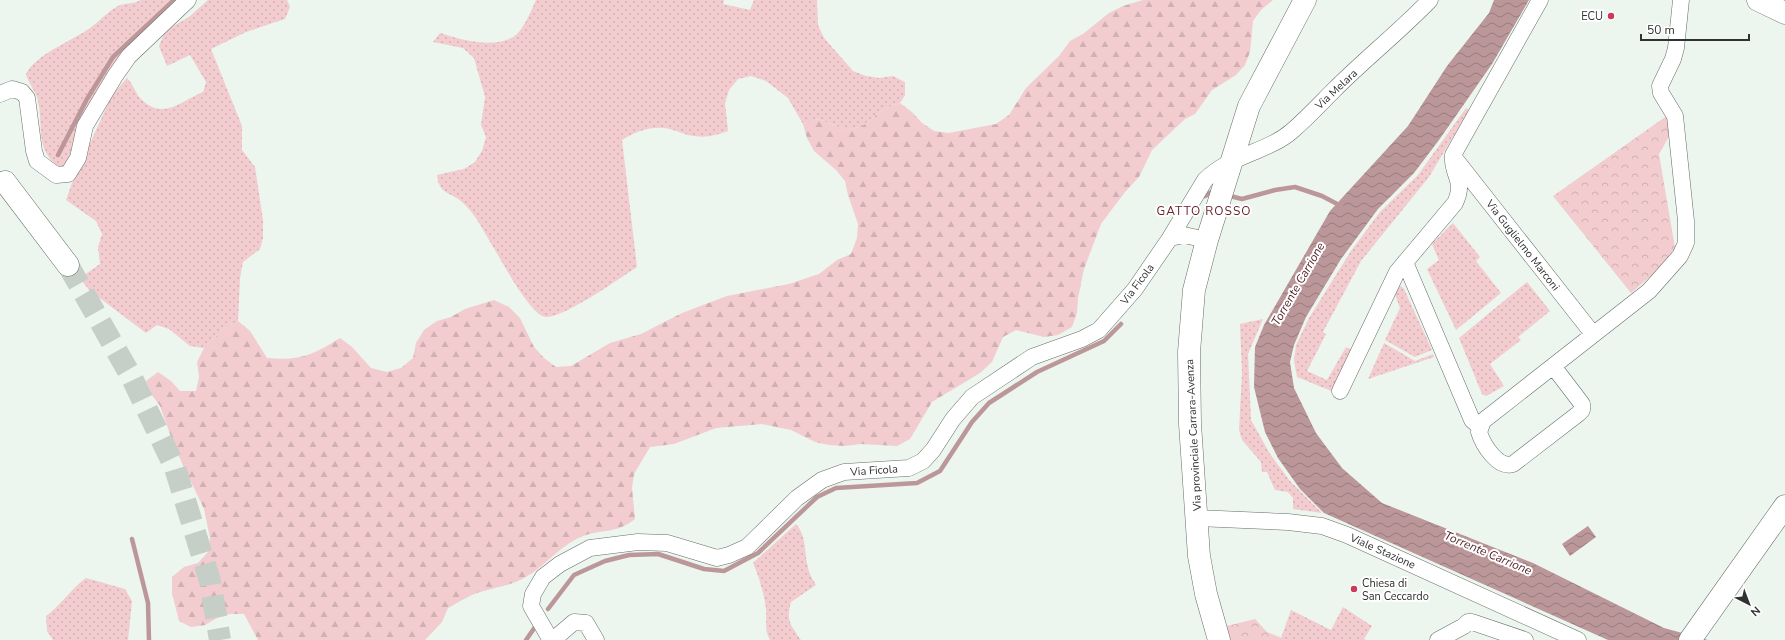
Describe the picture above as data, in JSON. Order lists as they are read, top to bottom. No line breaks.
{"streets":{"main road":["Via provinciale Carrara-Avenza"],"street":["Via Melara","Via Guglielmo Marconi","Via Ficola","Viale Stazione"]},"crossings":[["Via Melara","Via provinciale Carrara-Avenza"],["Via provinciale Carrara-Avenza","Viale Stazione"]],"districts":["GATTO ROSSO"],"water":["Torrente Carrione"],"places":["ECU","Chiesa di San Ceccardo"],"scale_bar":"50 m","north":"bottom right"}
